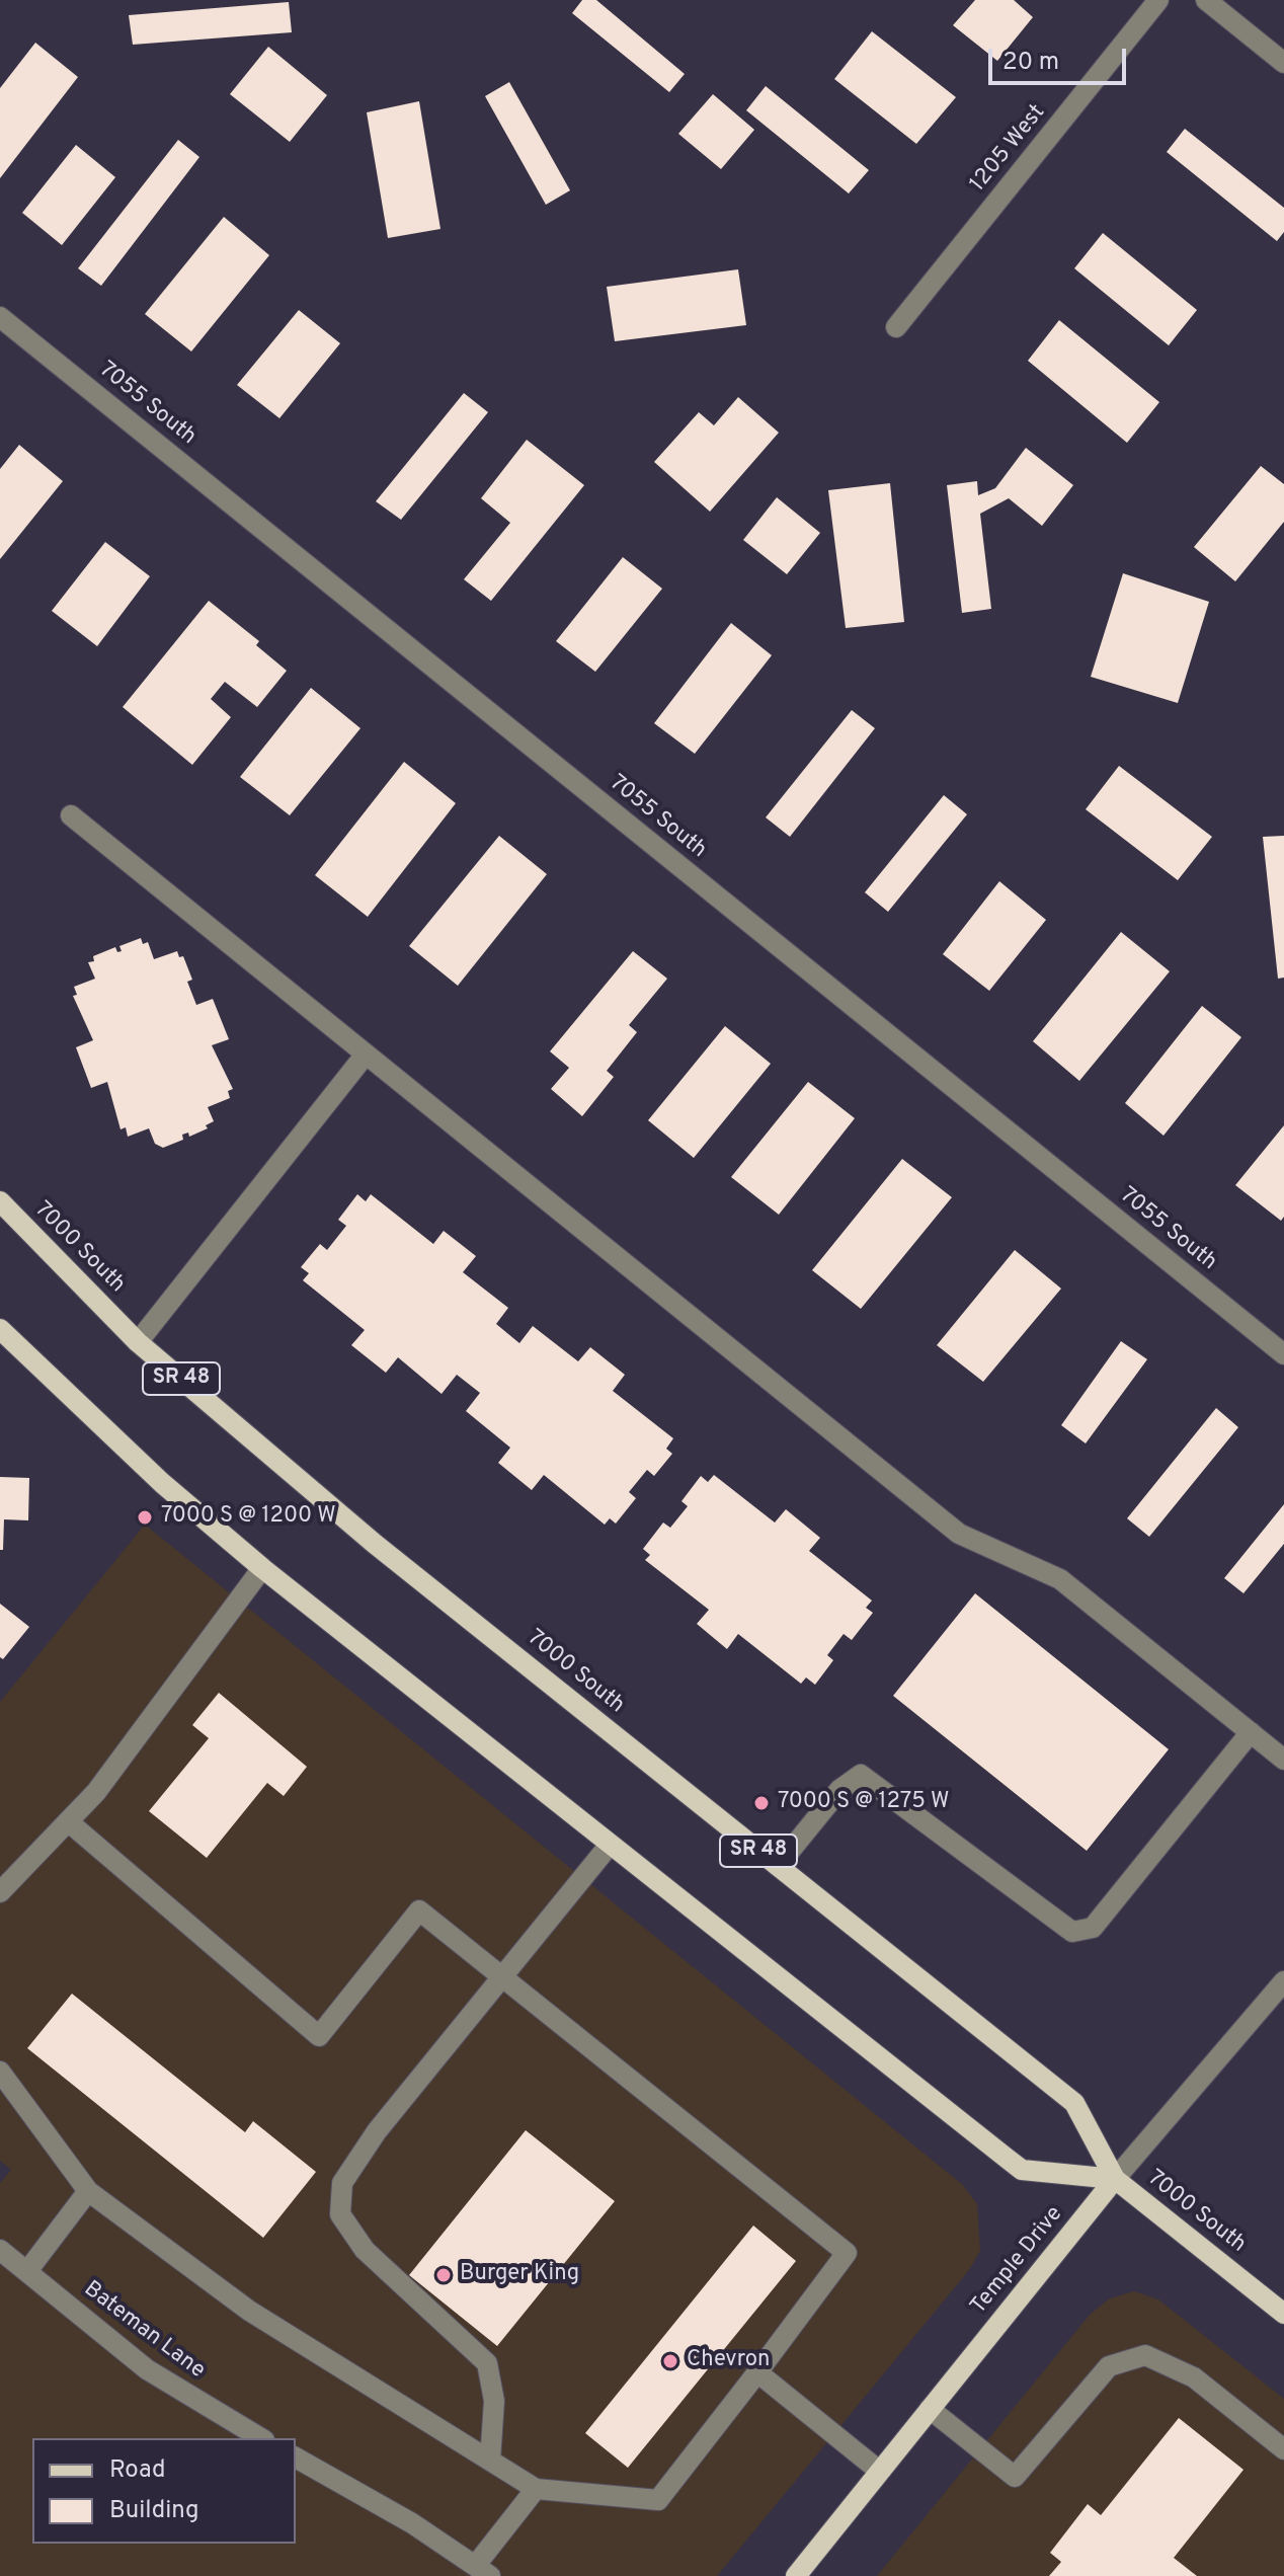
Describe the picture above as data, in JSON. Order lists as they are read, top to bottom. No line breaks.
{"streets":{"main road":["7000 South","SR 48","Temple Drive"],"street":["1205 West","7055 South","Bateman Lane"]},"crossings":[["7000 South","Temple Drive"]],"places":["7000 S @ 1200 W","7000 S @ 1275 W","Burger King","Chevron"],"legend":["Road","Building"],"scale_bar":"20 m"}
